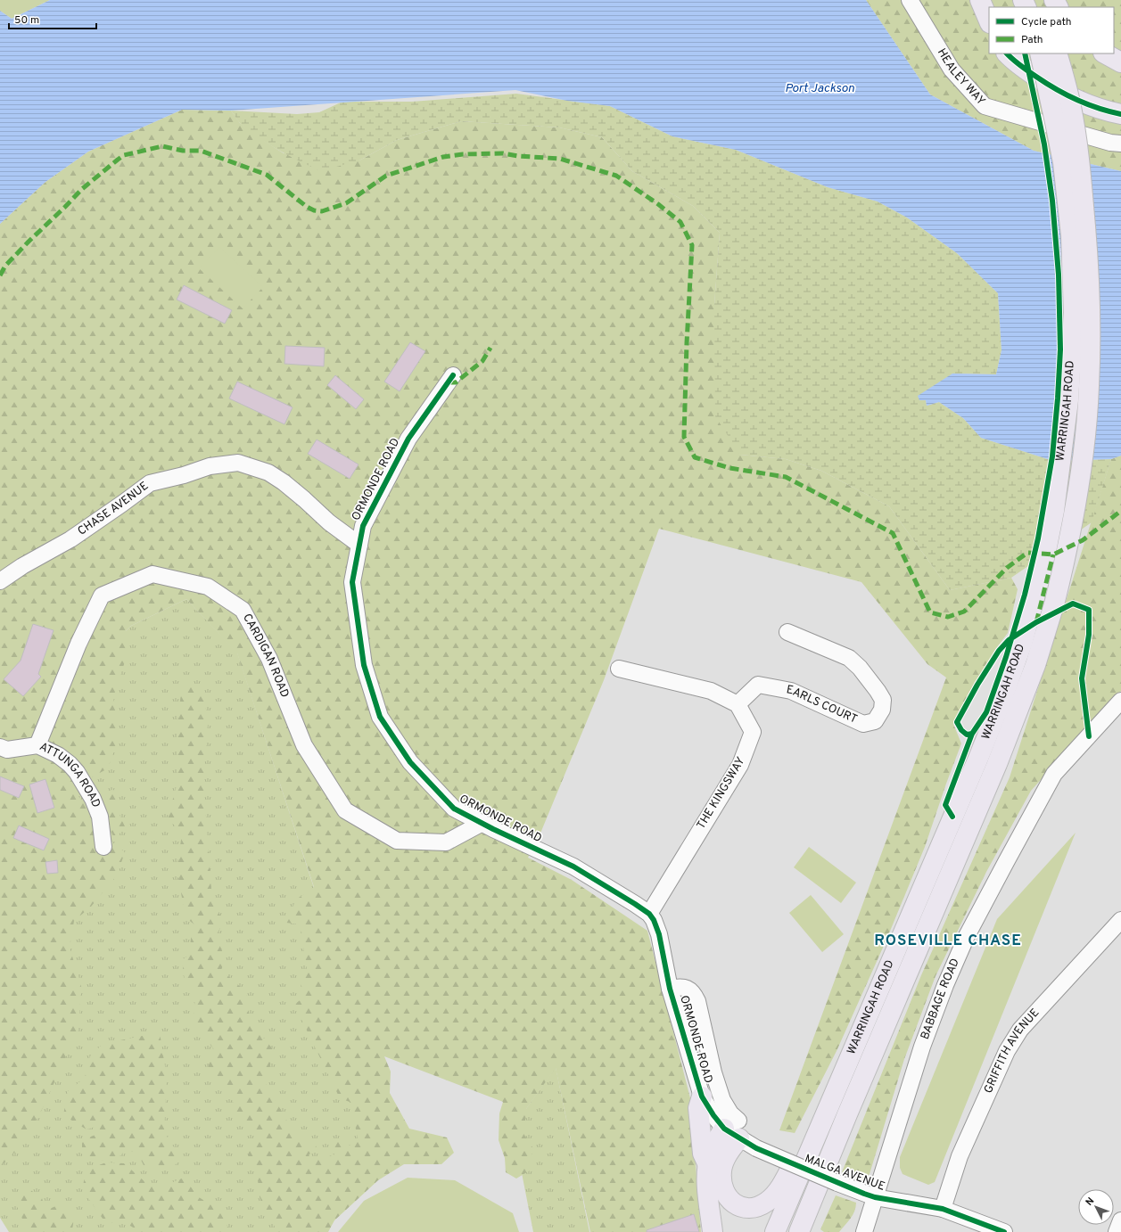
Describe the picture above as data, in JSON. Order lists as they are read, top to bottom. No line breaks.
{"streets":{"highway":["WARRINGAH ROAD"],"street":["HEALEY WAY","ORMONDE ROAD","CHASE AVENUE","CARDIGAN ROAD","EARLS COURT","ATTUNGA ROAD","THE KINGSWAY","BABBAGE ROAD","GRIFFITH AVENUE","MALGA AVENUE"]},"crossings":[["ORMONDE ROAD","CHASE AVENUE"],["ORMONDE ROAD","CARDIGAN ROAD"],["ORMONDE ROAD","THE KINGSWAY"],["ORMONDE ROAD","MALGA AVENUE"],["CARDIGAN ROAD","ATTUNGA ROAD"],["EARLS COURT","THE KINGSWAY"],["BABBAGE ROAD","MALGA AVENUE"],["GRIFFITH AVENUE","MALGA AVENUE"]],"districts":["ROSEVILLE CHASE"],"water":["Port Jackson"],"legend":["Cycle path","Path"],"scale_bar":"50 m","north":"top left"}
